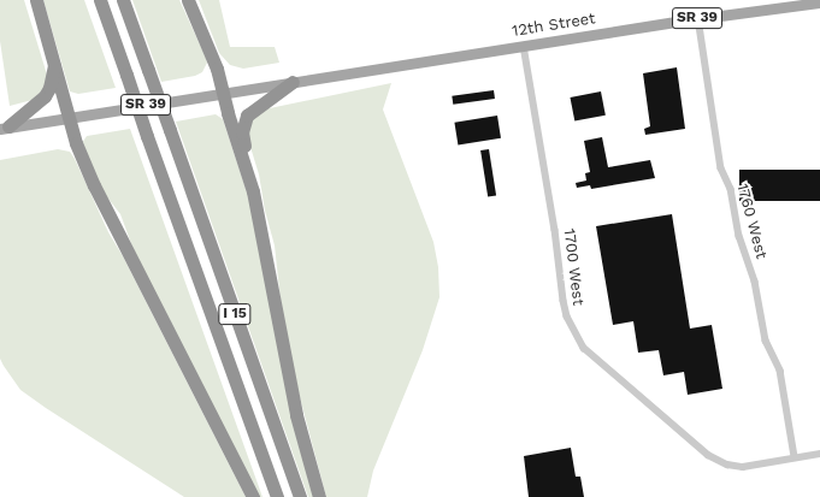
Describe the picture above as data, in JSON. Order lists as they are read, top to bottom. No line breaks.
{"streets":{"highway":["I 15"],"main road":["SR 39","12th Street"],"street":["1760 West","1700 West"]},"crossings":[["SR 39","12th Street"],["12th Street","1760 West"],["12th Street","1700 West"],["1760 West","1700 West"]]}
